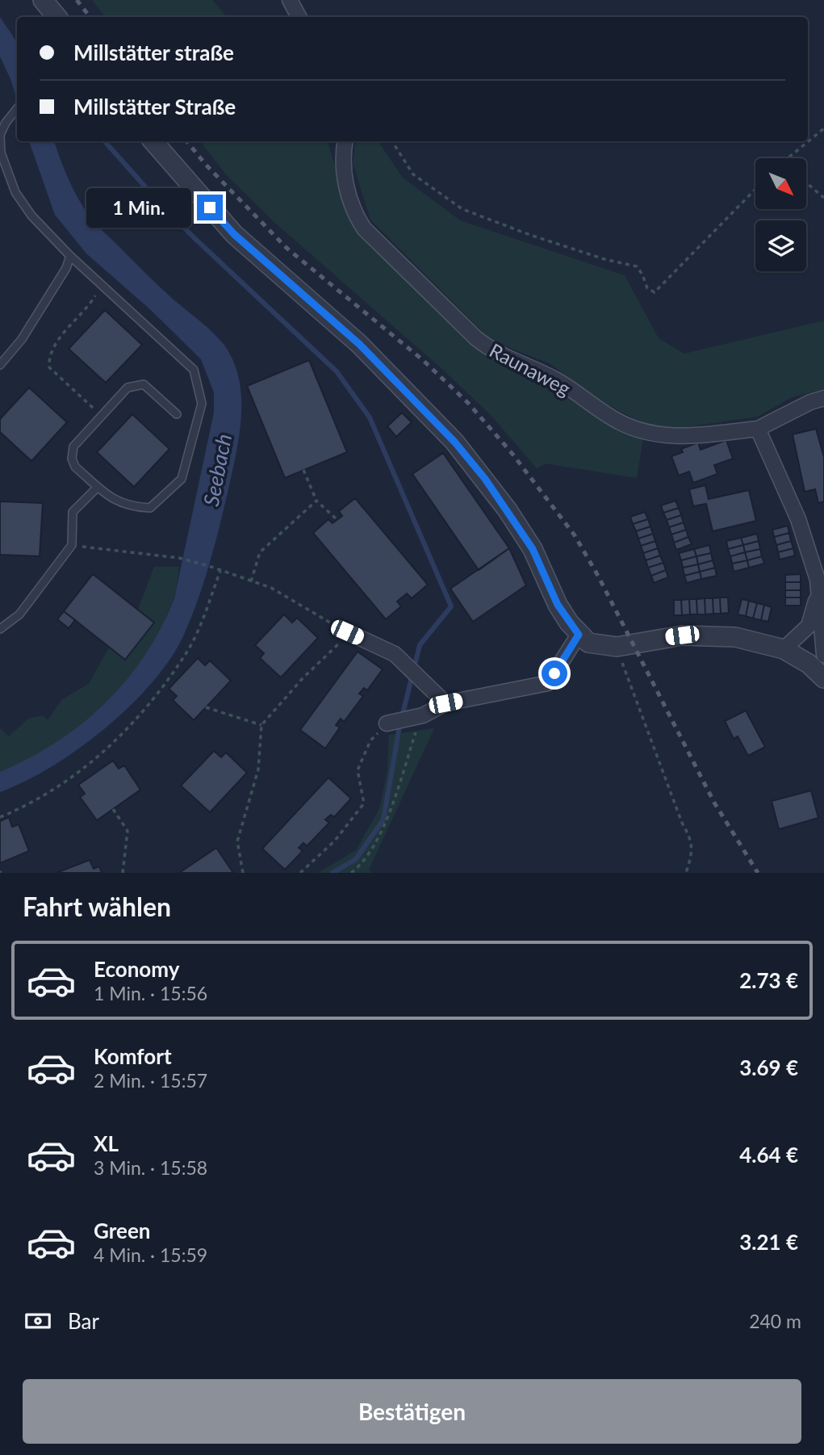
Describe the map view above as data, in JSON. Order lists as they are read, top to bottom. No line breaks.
{"streets":{"street":["Raunaweg"]},"water":["Seebach"],"north":"bottom right","page":{"banner":["Millstätter straße","Millstätter Straße"],"bubble":"1 Min.","heading":"Fahrt wählen","list":[{"name":"Economy","note":"1 Min. · 15:56","value":"2.73 €"},{"name":"Komfort","note":"2 Min. · 15:57","value":"3.69 €"},{"name":"XL","note":"3 Min. · 15:58","value":"4.64 €"},{"name":"Green","note":"4 Min. · 15:59","value":"3.21 €"}],"pay":["Bar","240 m"],"buttons":"Bestätigen"}}
